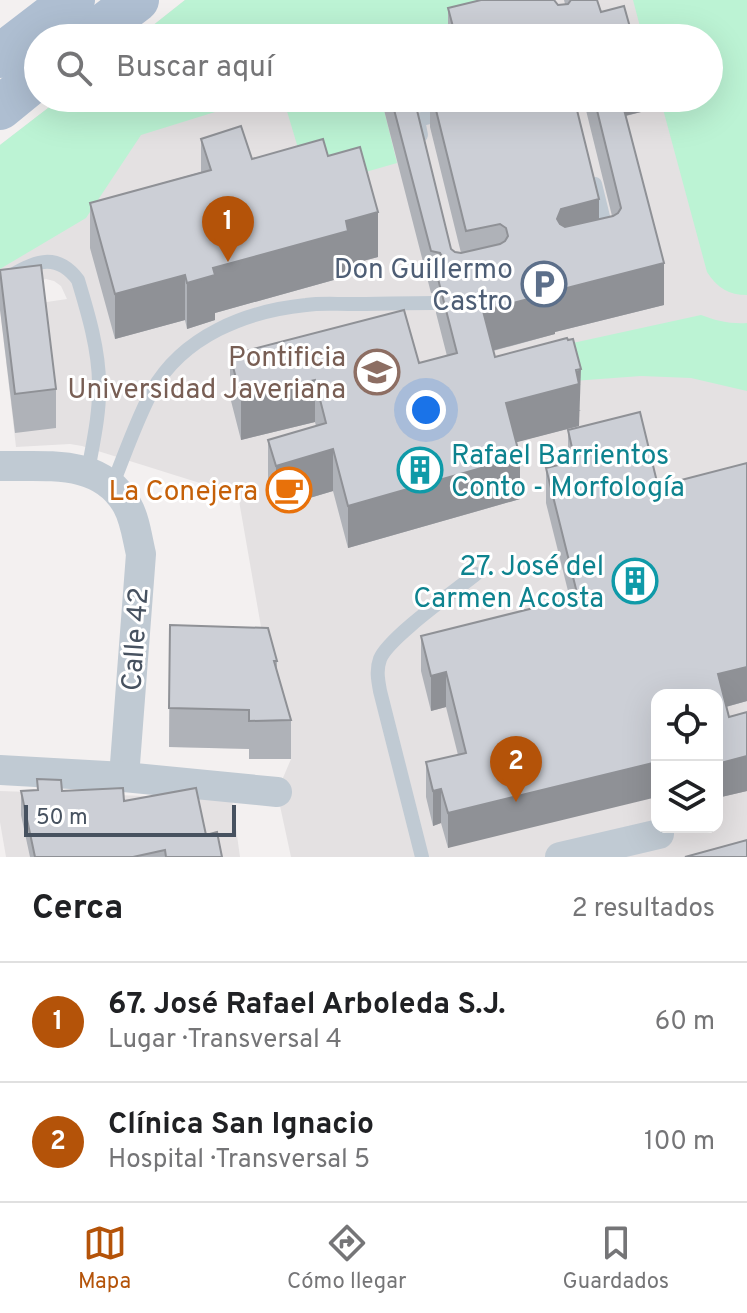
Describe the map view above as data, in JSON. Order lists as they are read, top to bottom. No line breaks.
{"streets":{"street":["Calle 42"]},"places":{"parking":["Don Guillermo Castro"],"school or university":["Pontificia Universidad Javeriana"],"building":["Rafael Barrientos Conto - Morfología","27. José del Carmen Acosta"],"cafe":["La Conejera"]},"scale_bar":"50 m","page":{"search":"Buscar aquí","pins":["1","2"],"scale":"50 m","heading":["Cerca","2 resultados"],"list":[{"mark":"1","name":"67. José Rafael Arboleda S.J.","note":"Lugar · Transversal 4","value":"60 m"},{"mark":"2","name":"Clínica San Ignacio","note":"Hospital · Transversal 5","value":"100 m"}],"nav":["Mapa","Cómo llegar","Guardados"]}}
